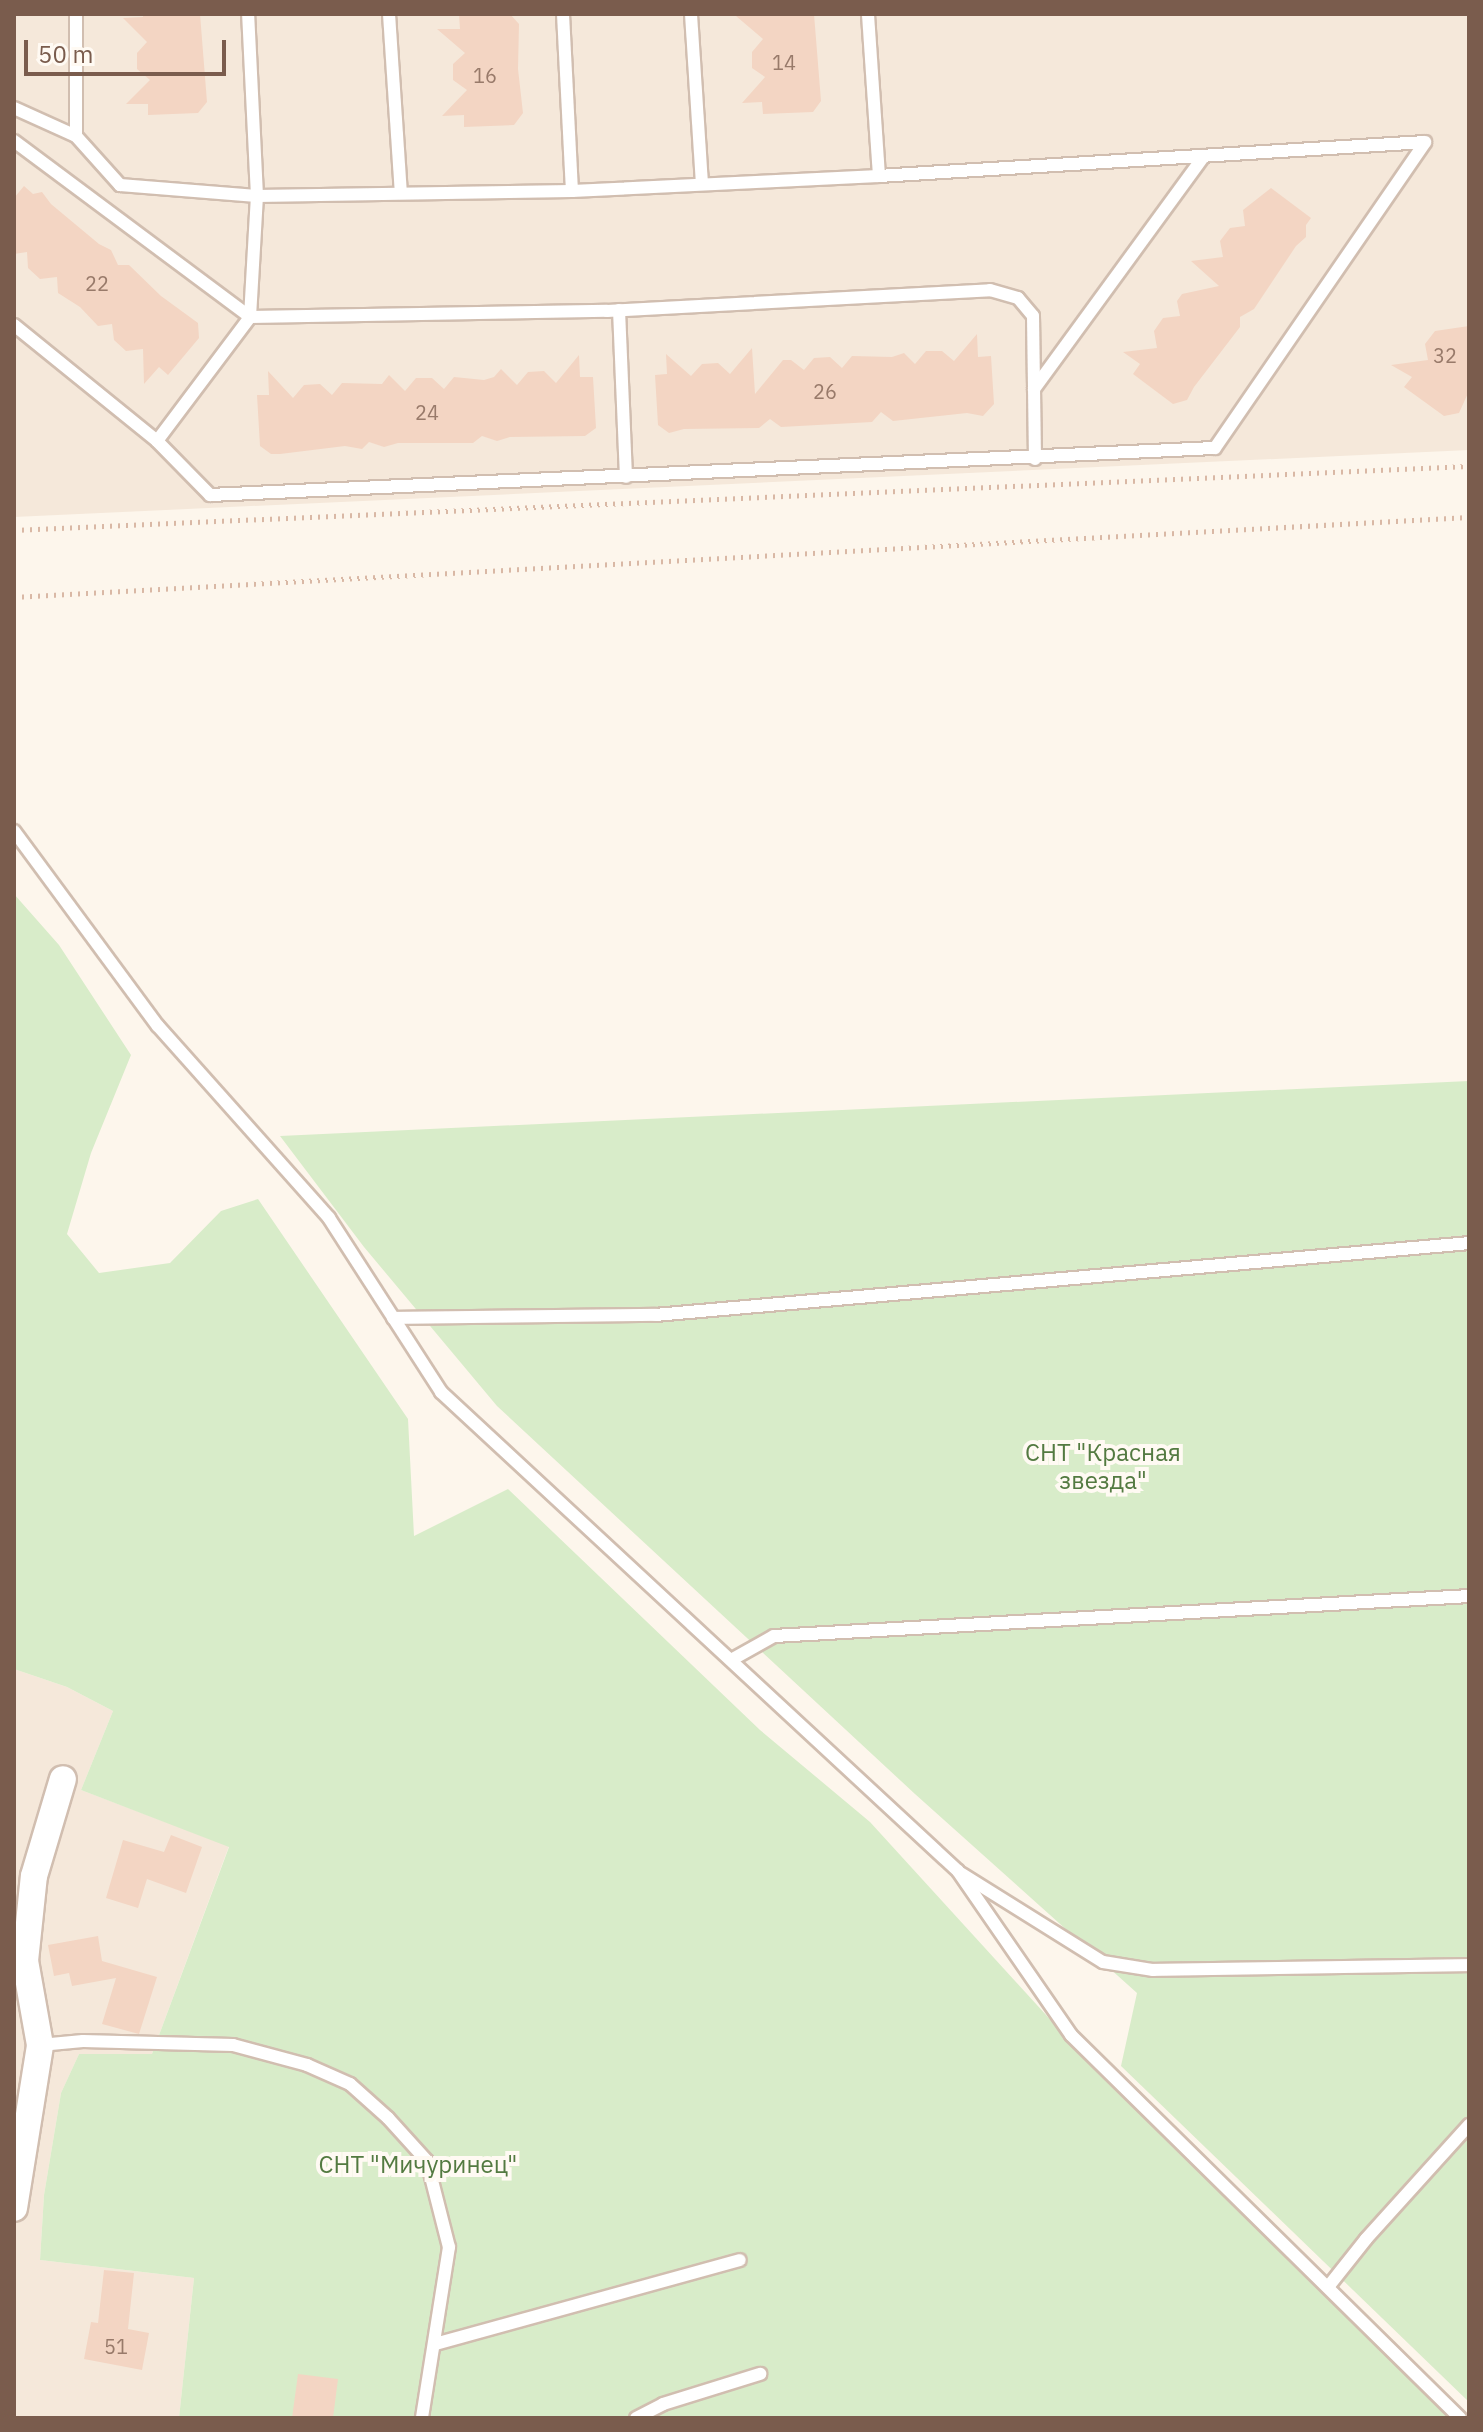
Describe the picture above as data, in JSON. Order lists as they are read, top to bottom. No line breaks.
{"parks":["СНТ \"Красная звезда\"","СНТ \"Мичуринец\""],"house_numbers":["14","16","22","32","26","24","51"],"scale_bar":"50 m"}
